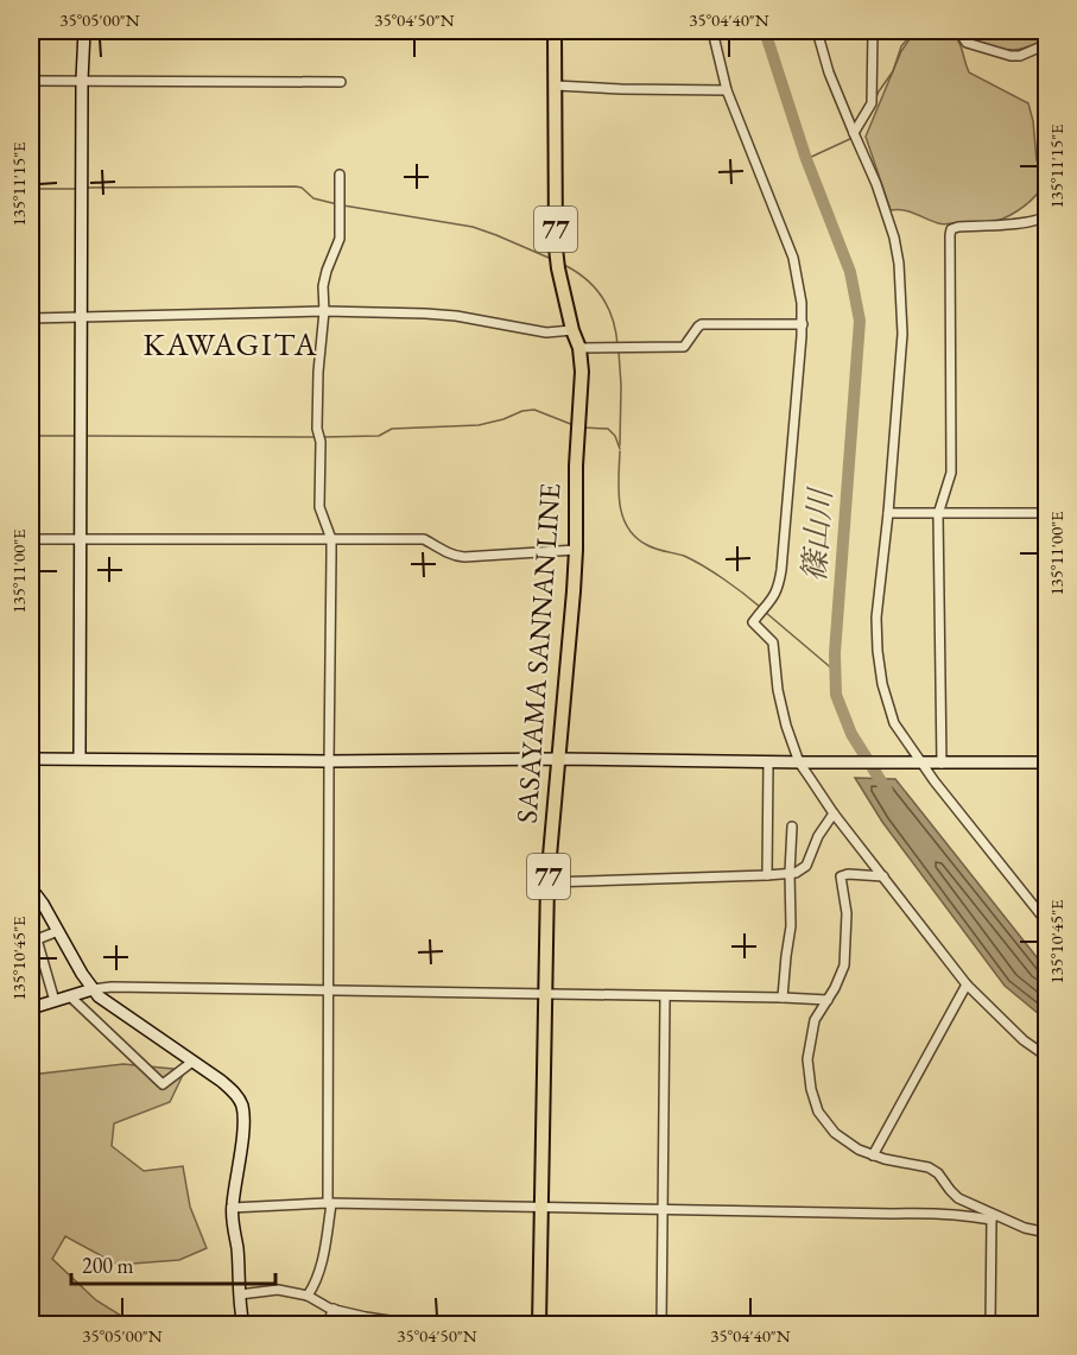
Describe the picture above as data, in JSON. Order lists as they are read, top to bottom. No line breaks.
{"streets":{"main road":["77","SASAYAMA SANNAN LINE"]},"districts":["KAWAGITA"],"water":["篠山川"],"scale_bar":"200 m","coordinates":["35°05'00\"N","35°04'50\"N","35°04'40\"N","135°11'15\"E","135°11'00\"E","135°10'45\"E"]}
